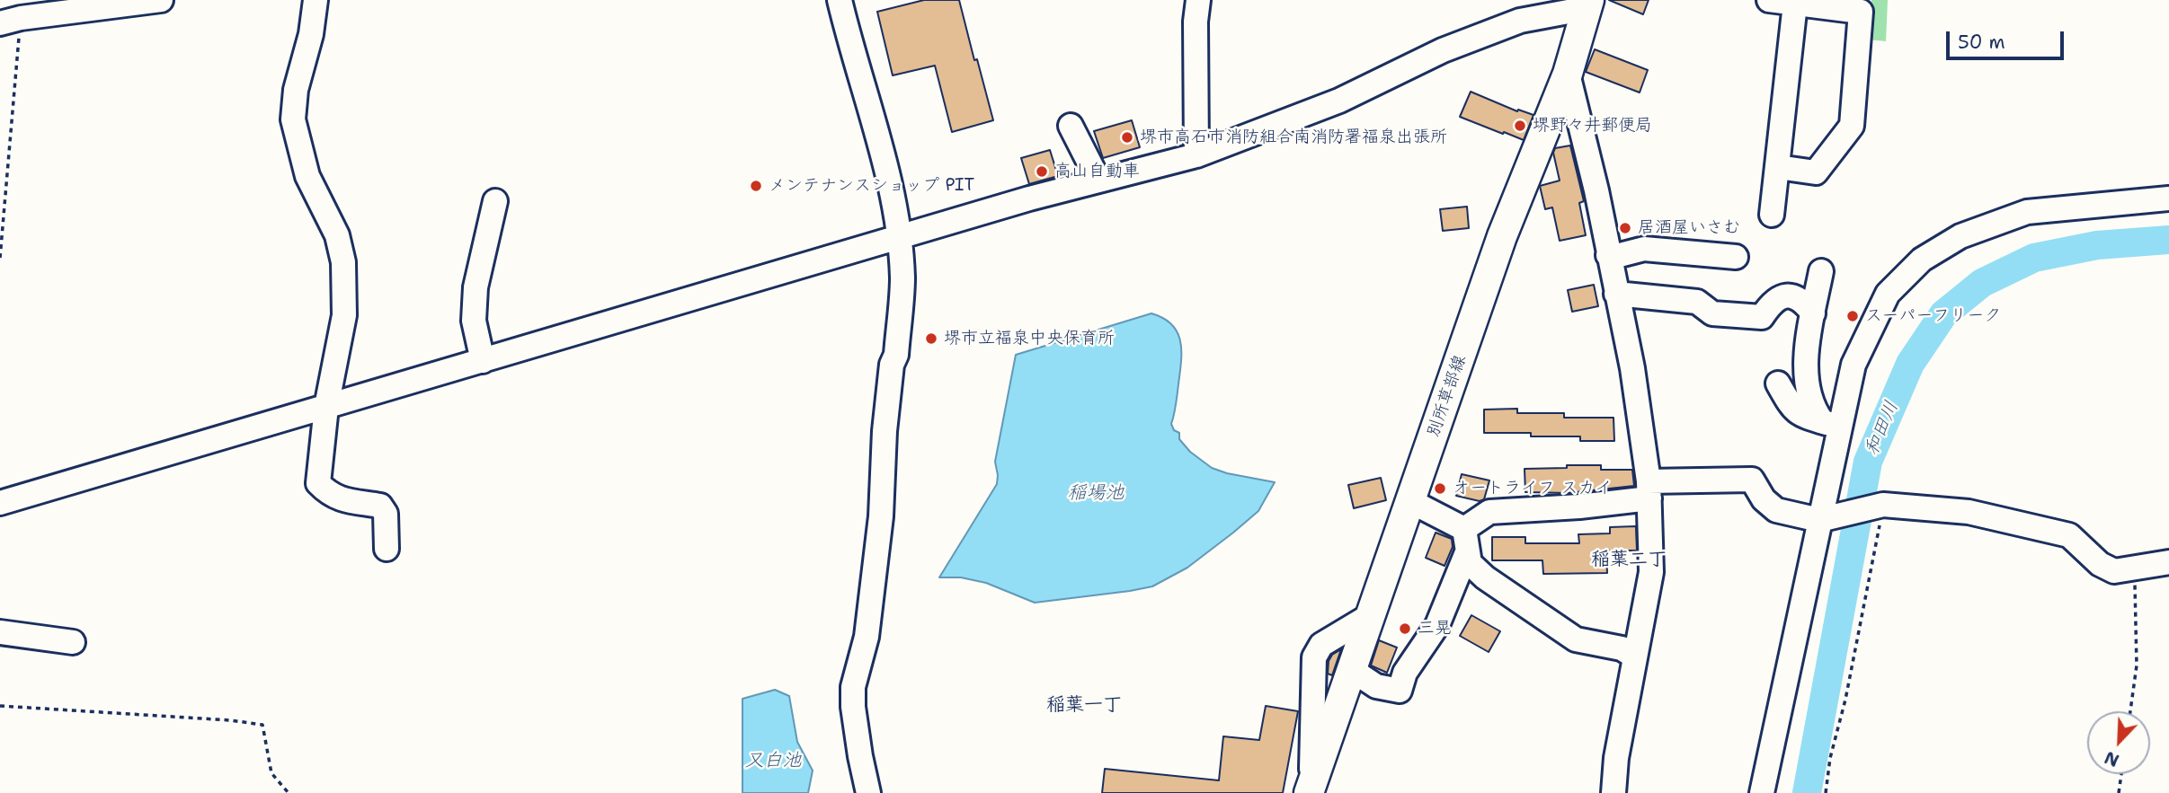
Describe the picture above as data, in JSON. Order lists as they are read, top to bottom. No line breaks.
{"streets":{"main road":["別所草部線"]},"districts":["稲葉二丁","稲葉一丁"],"water":["和田川","稲場池","又白池"],"places":["堺野々井郵便局","堺市高石市消防組合南消防署福泉出張所","高山自動車","メンテナンスショップ PIT","居酒屋いさむ","スーパーフリーク","堺市立福泉中央保育所","オートライフ スカイ","三晃"],"scale_bar":"50 m","north":"bottom left"}
